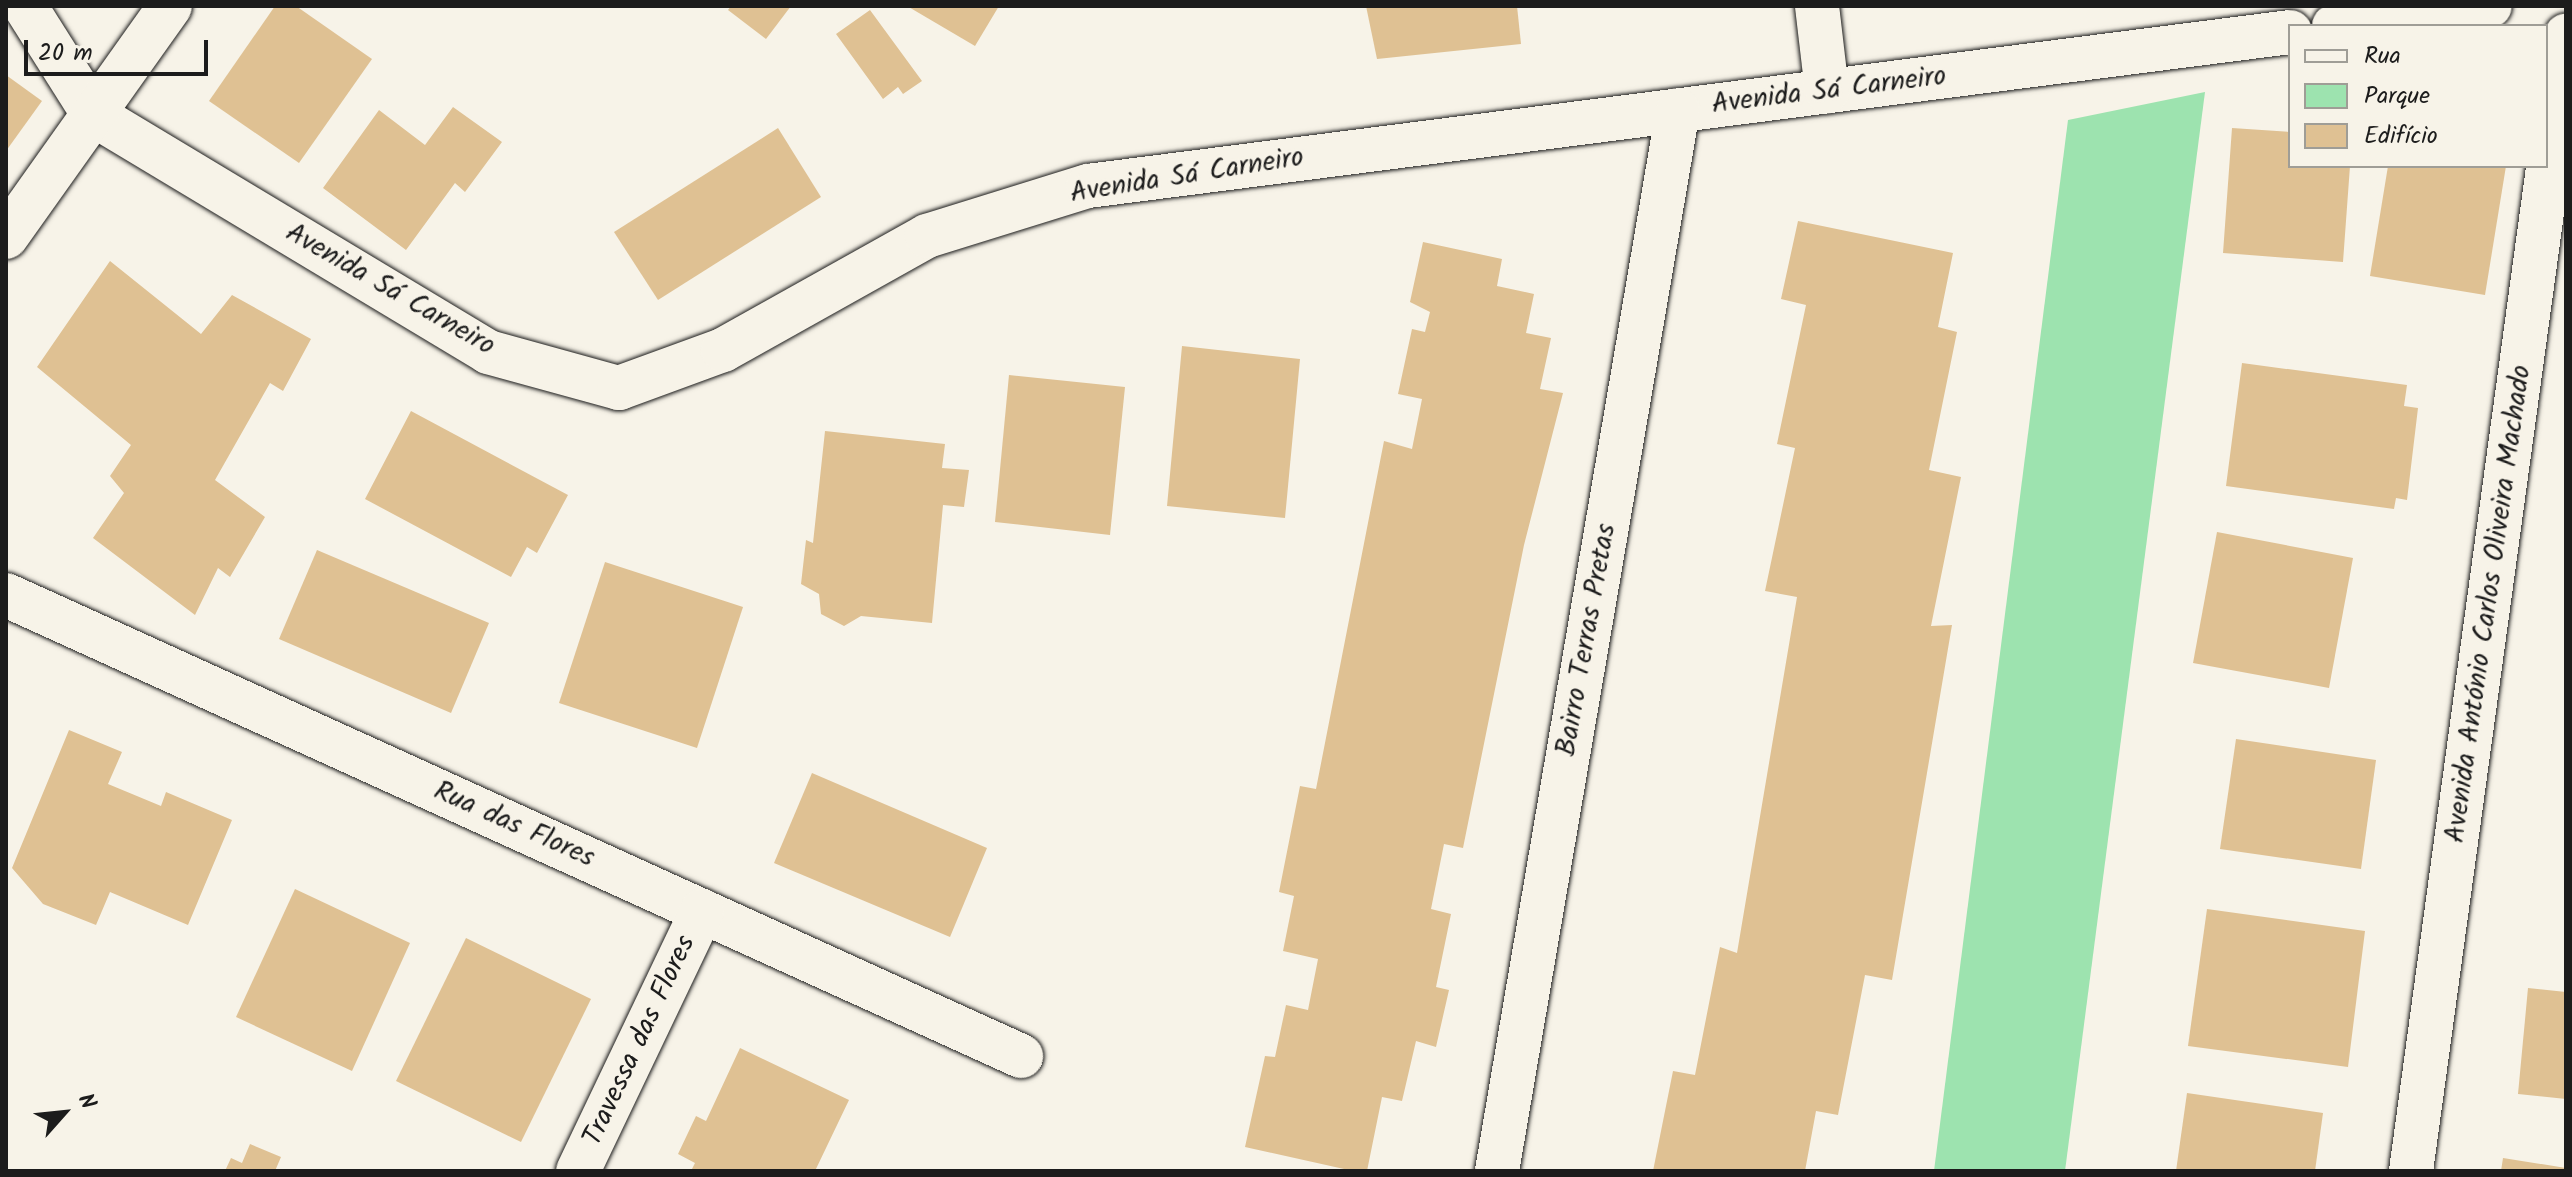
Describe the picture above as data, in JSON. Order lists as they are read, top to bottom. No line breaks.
{"streets":{"street":["Avenida Sá Carneiro","Avenida António Carlos Oliveira Machado","Bairro Terras Pretas","Rua das Flores","Travessa das Flores"]},"crossings":[["Avenida Sá Carneiro","Bairro Terras Pretas"],["Rua das Flores","Travessa das Flores"]],"legend":["Rua","Parque","Edifício"],"scale_bar":"20 m","north":"top right"}
